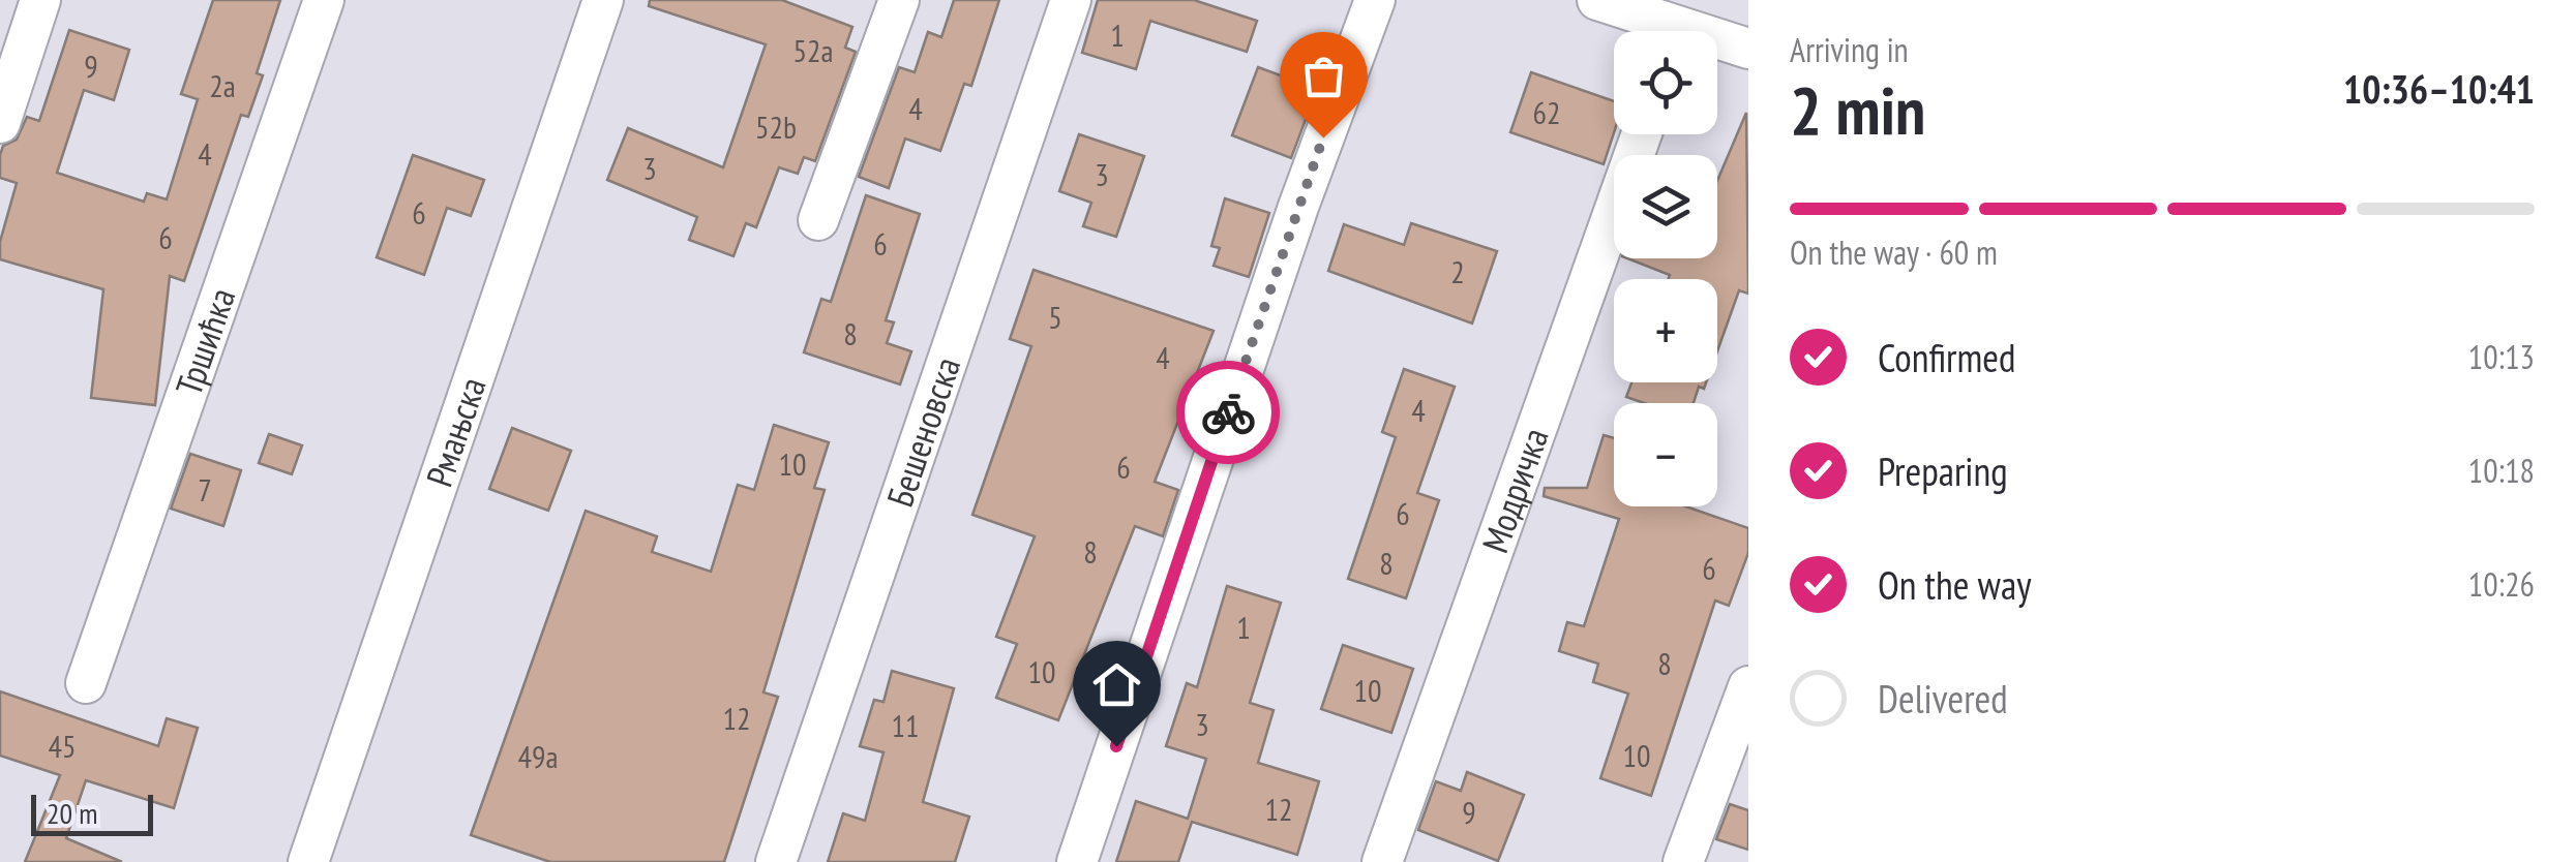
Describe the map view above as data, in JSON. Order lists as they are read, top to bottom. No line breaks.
{"streets":{"street":["Тршићка","Рмањска","Бешеновска","Модричка"]},"house_numbers":["1","52a","9","2a","4","62","52b","4","3","3","6","6","6","2","5","8","4","4","10","6","7","6","8","8","6","1","8","10","10","12","3","11","45","10","49a","12","9"],"scale_bar":"20 m","page":{"heading":["2 min","Arriving in","10:36–10:41"],"map_buttons":["+","−"],"bar":"On the way · 60 m","list":[["Confirmed","10:13"],["Preparing","10:18"],["On the way","10:26"],"Delivered"],"scale":"20 m"}}
